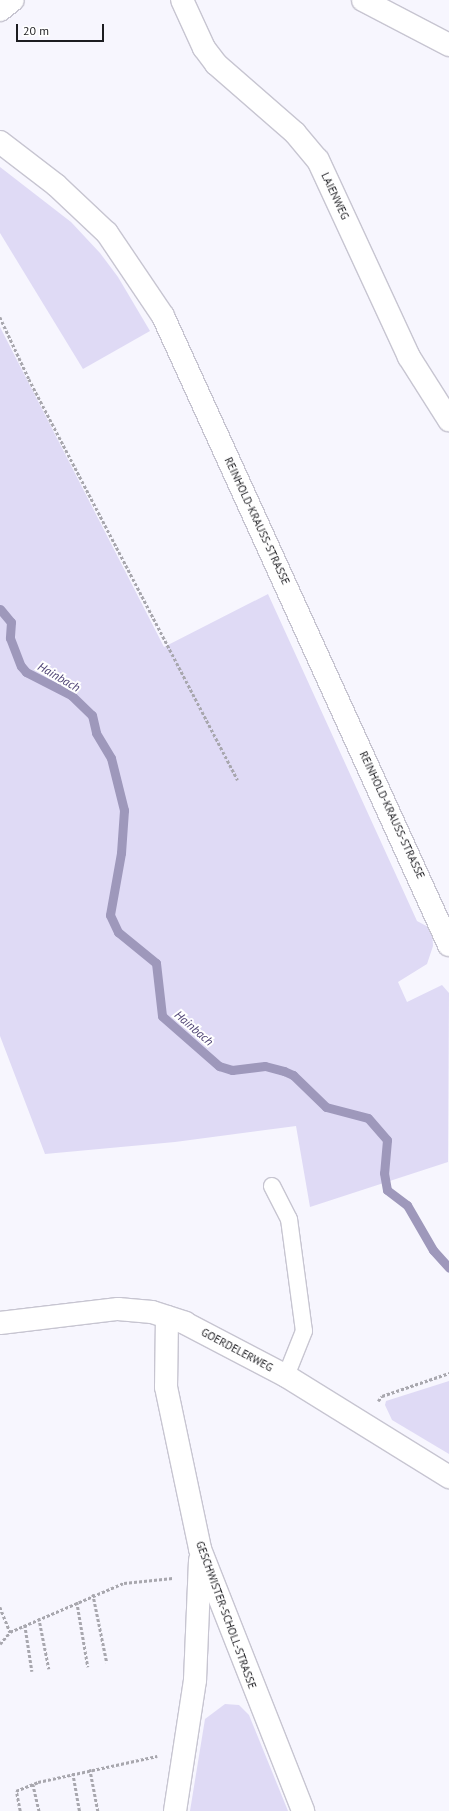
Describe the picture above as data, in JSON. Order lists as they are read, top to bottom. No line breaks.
{"streets":{"street":["LAIENWEG","REINHOLD-KRAUSS-STRASSE","GOERDELERWEG","GESCHWISTER-SCHOLL-STRASSE"]},"crossings":[["GOERDELERWEG","GESCHWISTER-SCHOLL-STRASSE"]],"water":["Hainbach"],"scale_bar":"20 m"}
